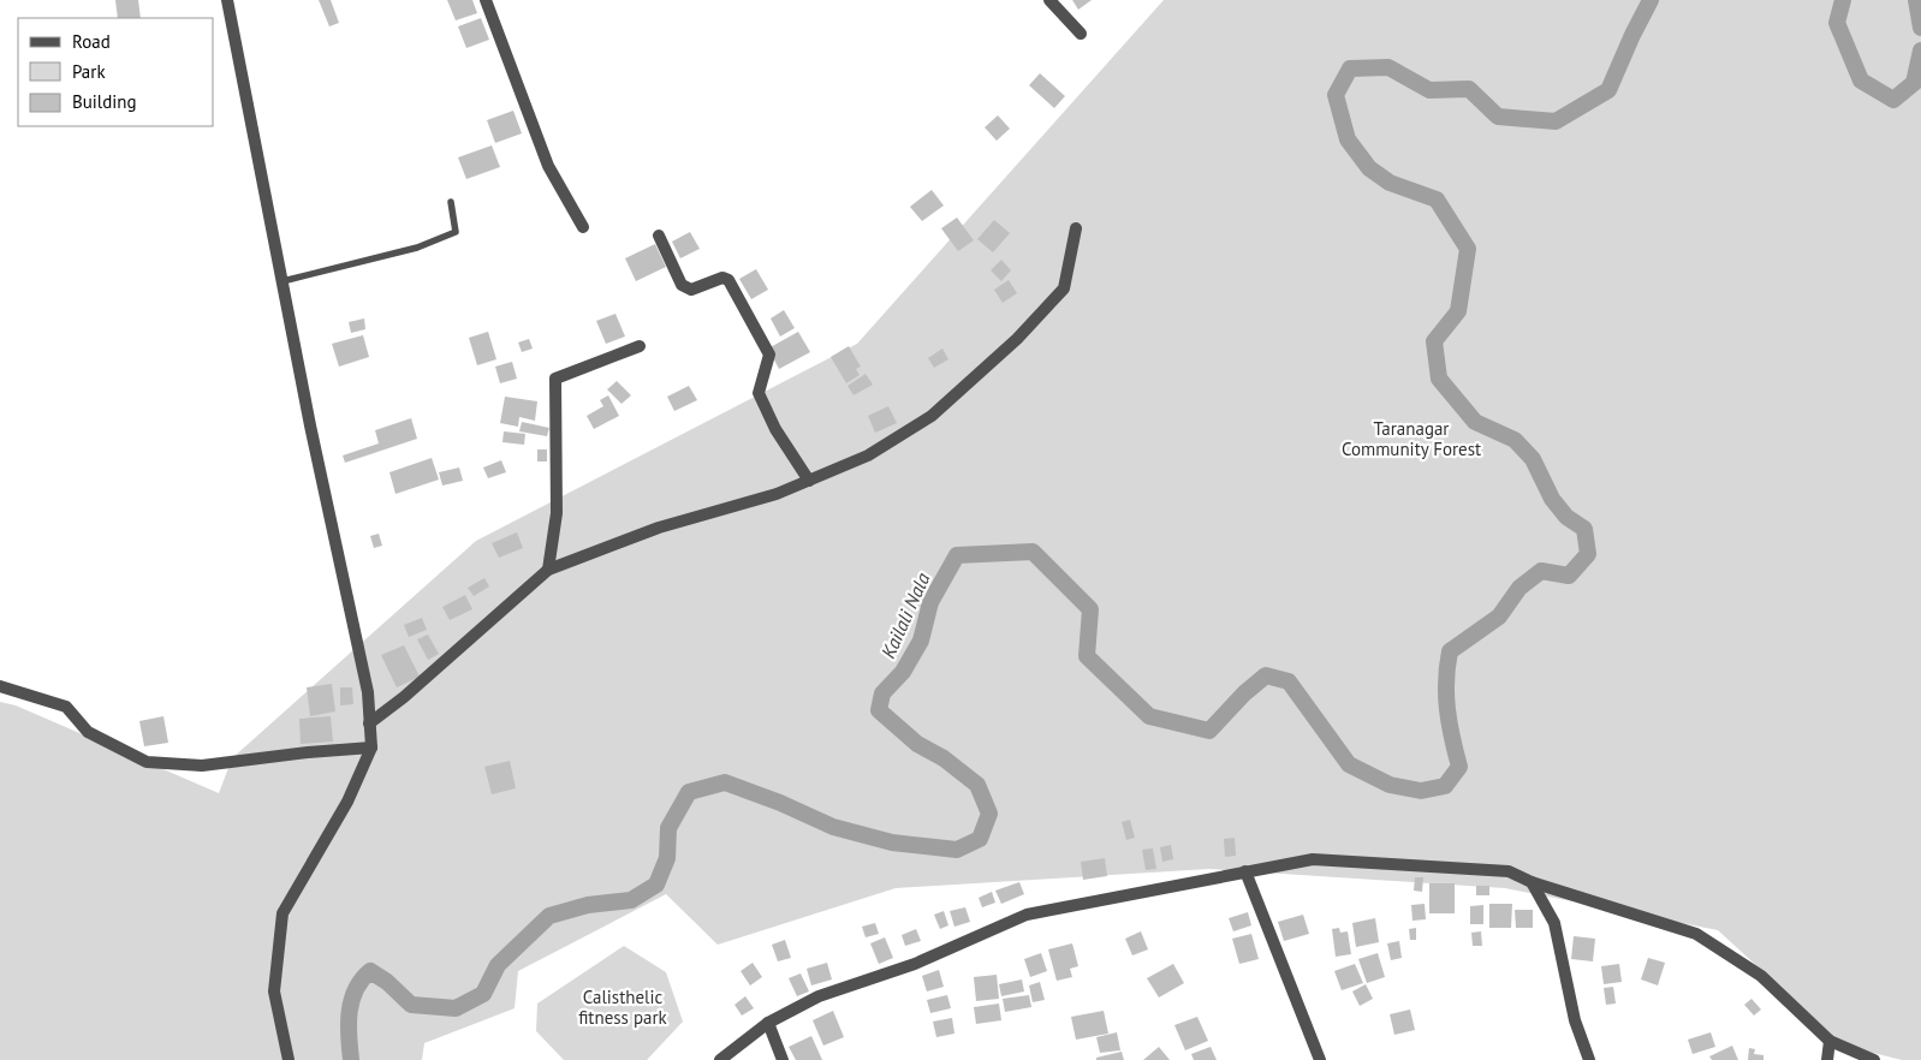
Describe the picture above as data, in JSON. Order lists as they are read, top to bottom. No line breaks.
{"water":["Kailali Nala"],"parks":["Taranagar Community Forest","Calisthelic fitness park"],"legend":["Road","Park","Building"]}
